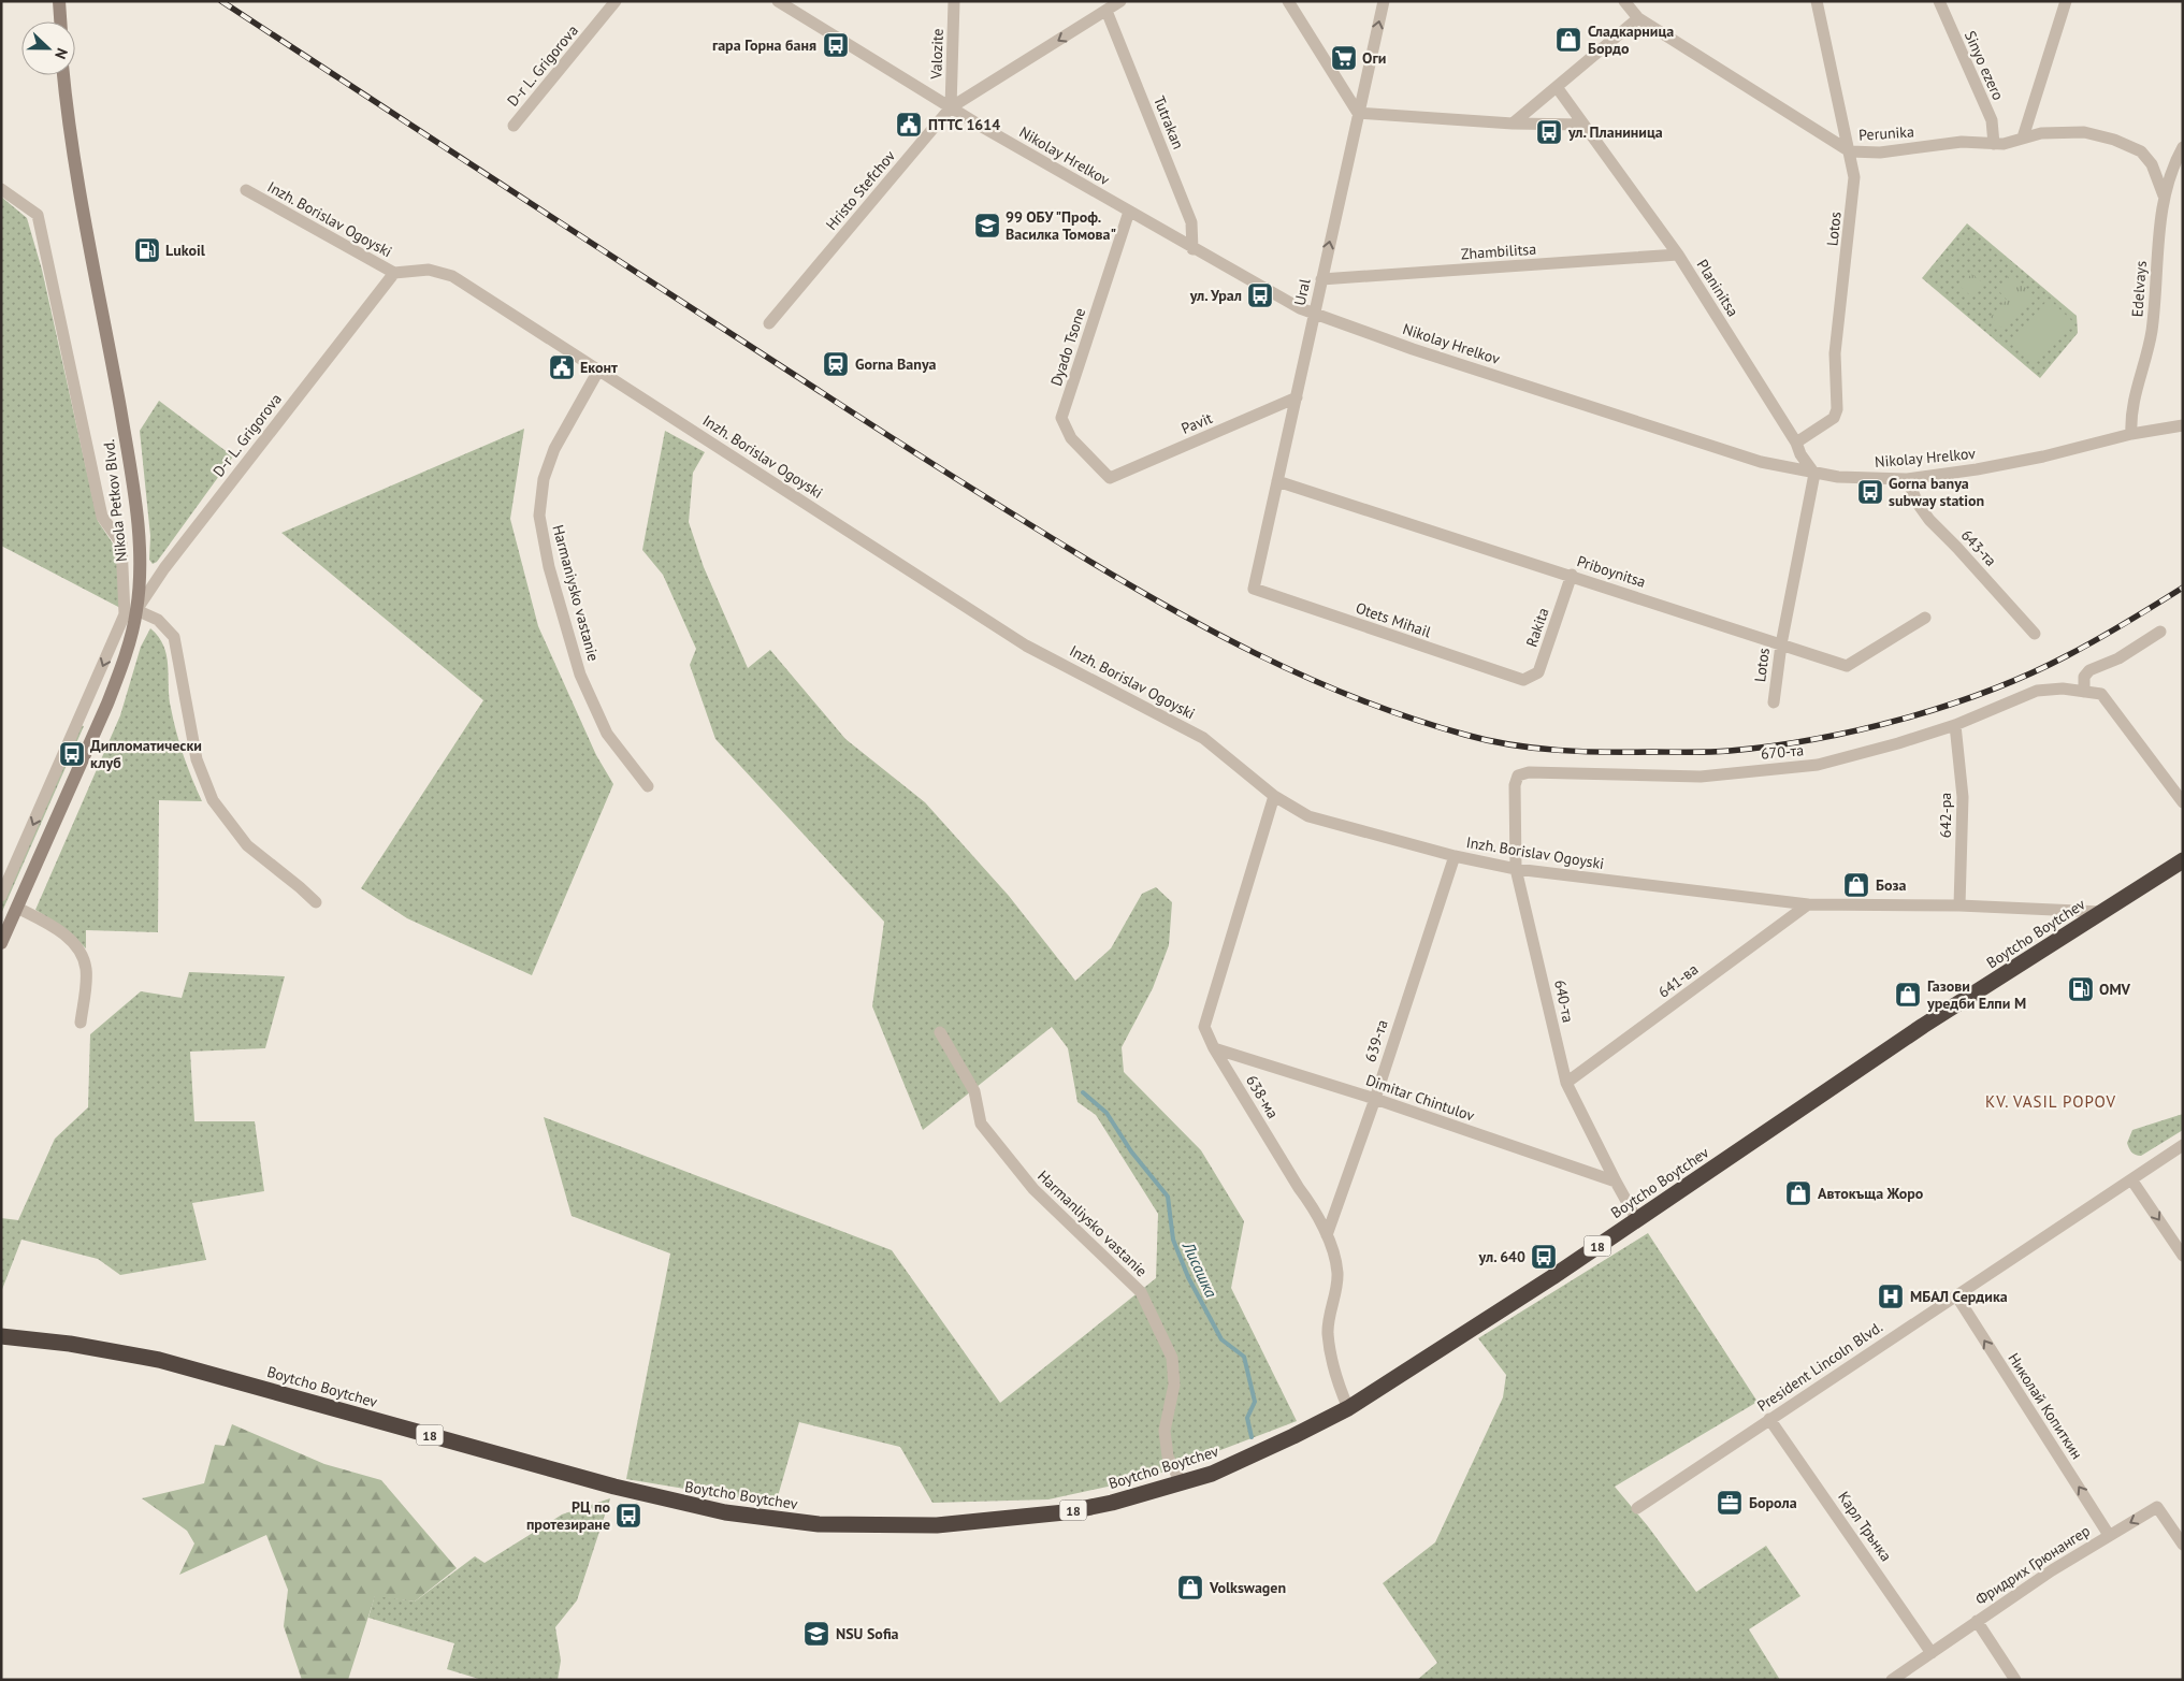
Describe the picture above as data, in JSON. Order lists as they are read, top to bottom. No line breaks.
{"streets":{"highway":["Boytcho Boytchev","18"],"street":["Valozite","D-r L. Grigorova","Sinyo ezero","Tutrakan","Perunika","Nikolay Hrelkov","Hristo Stefchov","Inzh. Borislav Ogoyski","Lotos","Zhambilitsa","Planinitsa","Edelvays","Ural","Dyado Tsone","Pavit","Nikola Petkov Blvd.","643-та","Priboynitsa","Harmaniysko vastanie","Otets Mihail","Rakita","670-та","642-ра","641-ва","640-та","639-та","638-ма","Dimitar Chintulov","Harmanliysko vastanie","President Lincoln Blvd.","Николай Копиткин","Карл Трънка","Фридрих Грюнангер"]},"crossings":[["Valozite","Nikolay Hrelkov"],["Valozite","Hristo Stefchov"],["D-r L. Grigorova","Inzh. Borislav Ogoyski"],["D-r L. Grigorova","Nikola Petkov Blvd."],["Sinyo ezero","Perunika"],["Tutrakan","Nikolay Hrelkov"],["Tutrakan","Hristo Stefchov"],["Perunika","Lotos"],["Perunika","Edelvays"],["Nikolay Hrelkov","Hristo Stefchov"],["Nikolay Hrelkov","Lotos"],["Nikolay Hrelkov","Planinitsa"],["Nikolay Hrelkov","Edelvays"],["Nikolay Hrelkov","Ural"],["Nikolay Hrelkov","Dyado Tsone"],["Nikolay Hrelkov","643-та"],["Inzh. Borislav Ogoyski","Harmaniysko vastanie"],["Inzh. Borislav Ogoyski","642-ра"],["Inzh. Borislav Ogoyski","Boytcho Boytchev"],["Inzh. Borislav Ogoyski","641-ва"],["Inzh. Borislav Ogoyski","640-та"],["Inzh. Borislav Ogoyski","639-та"],["Inzh. Borislav Ogoyski","638-ма"],["Lotos","Planinitsa"],["Lotos","Priboynitsa"],["Zhambilitsa","Planinitsa"],["Zhambilitsa","Ural"],["Ural","Pavit"],["Ural","Priboynitsa"],["Ural","Otets Mihail"],["Dyado Tsone","Pavit"],["Priboynitsa","Rakita"],["Otets Mihail","Rakita"],["670-та","642-ра"],["670-та","640-та"],["Boytcho Boytchev","640-та"],["Boytcho Boytchev","638-ма"],["Boytcho Boytchev","Harmanliysko vastanie"],["641-ва","640-та"],["640-та","Dimitar Chintulov"],["639-та","638-ма"],["639-та","Dimitar Chintulov"],["638-ма","Dimitar Chintulov"],["President Lincoln Blvd.","Николай Копиткин"],["President Lincoln Blvd.","Карл Трънка"],["Николай Копиткин","Фридрих Грюнангер"],["Карл Трънка","Фридрих Грюнангер"]],"one_way":["Hristo Stefchov","Ural","Николай Копиткин"],"districts":["KV. VASIL POPOV"],"water":["Лисашка"],"places":{"shop":["Сладкарница Бордо","Боза","Газови уредби Елпи М","Автокъща Жоро","Volkswagen"],"bus stop":["гара Горна баня","ул. Планиница","ул. Урал","Gorna banya subway station","Дипломатически клуб","ул. 640","РЦ по протезиране"],"supermarket":["Оги"],"public building":["ПТТС 1614","Еконт"],"school or university":["99 ОБУ \"Проф. Василка Томова\"","NSU Sofia"],"fuel station":["Lukoil","OMV"],"station":["Gorna Banya"],"hospital":["МБАЛ Сердика"],"office":["Борола"]},"north":"right"}
